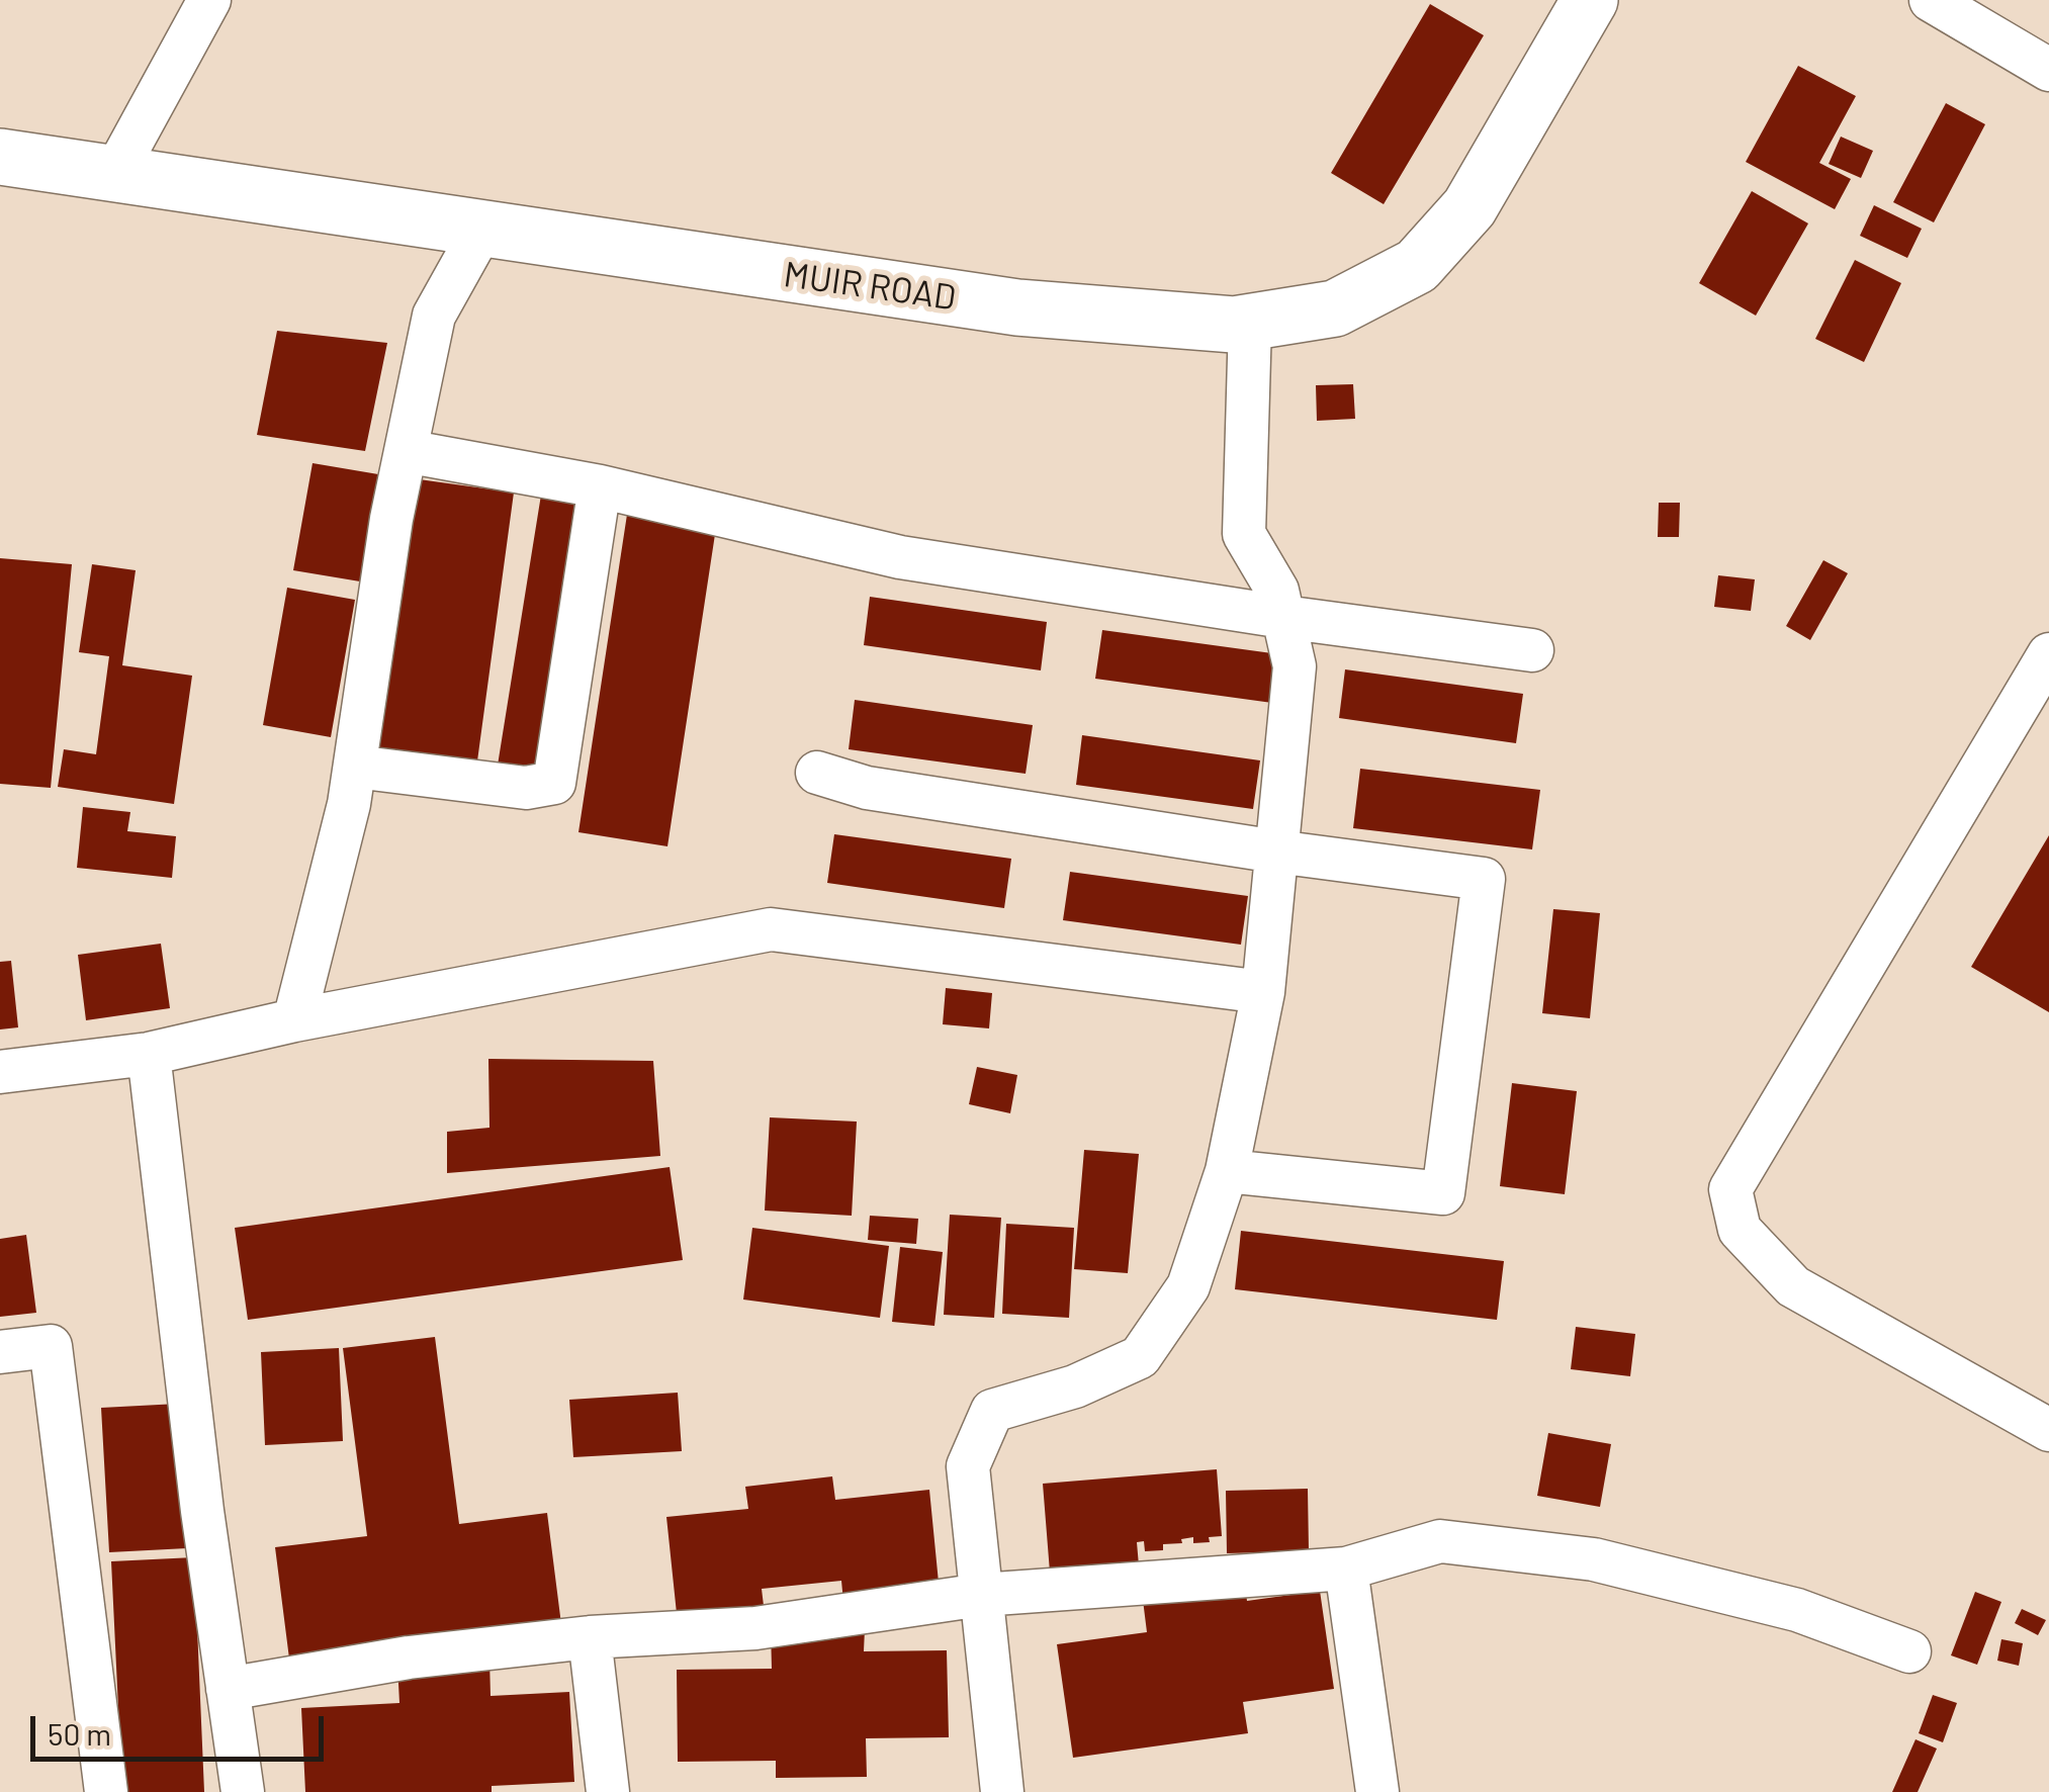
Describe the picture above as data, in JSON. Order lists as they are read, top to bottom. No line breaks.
{"streets":{"main road":["MUIR ROAD"]},"scale_bar":"50 m"}
